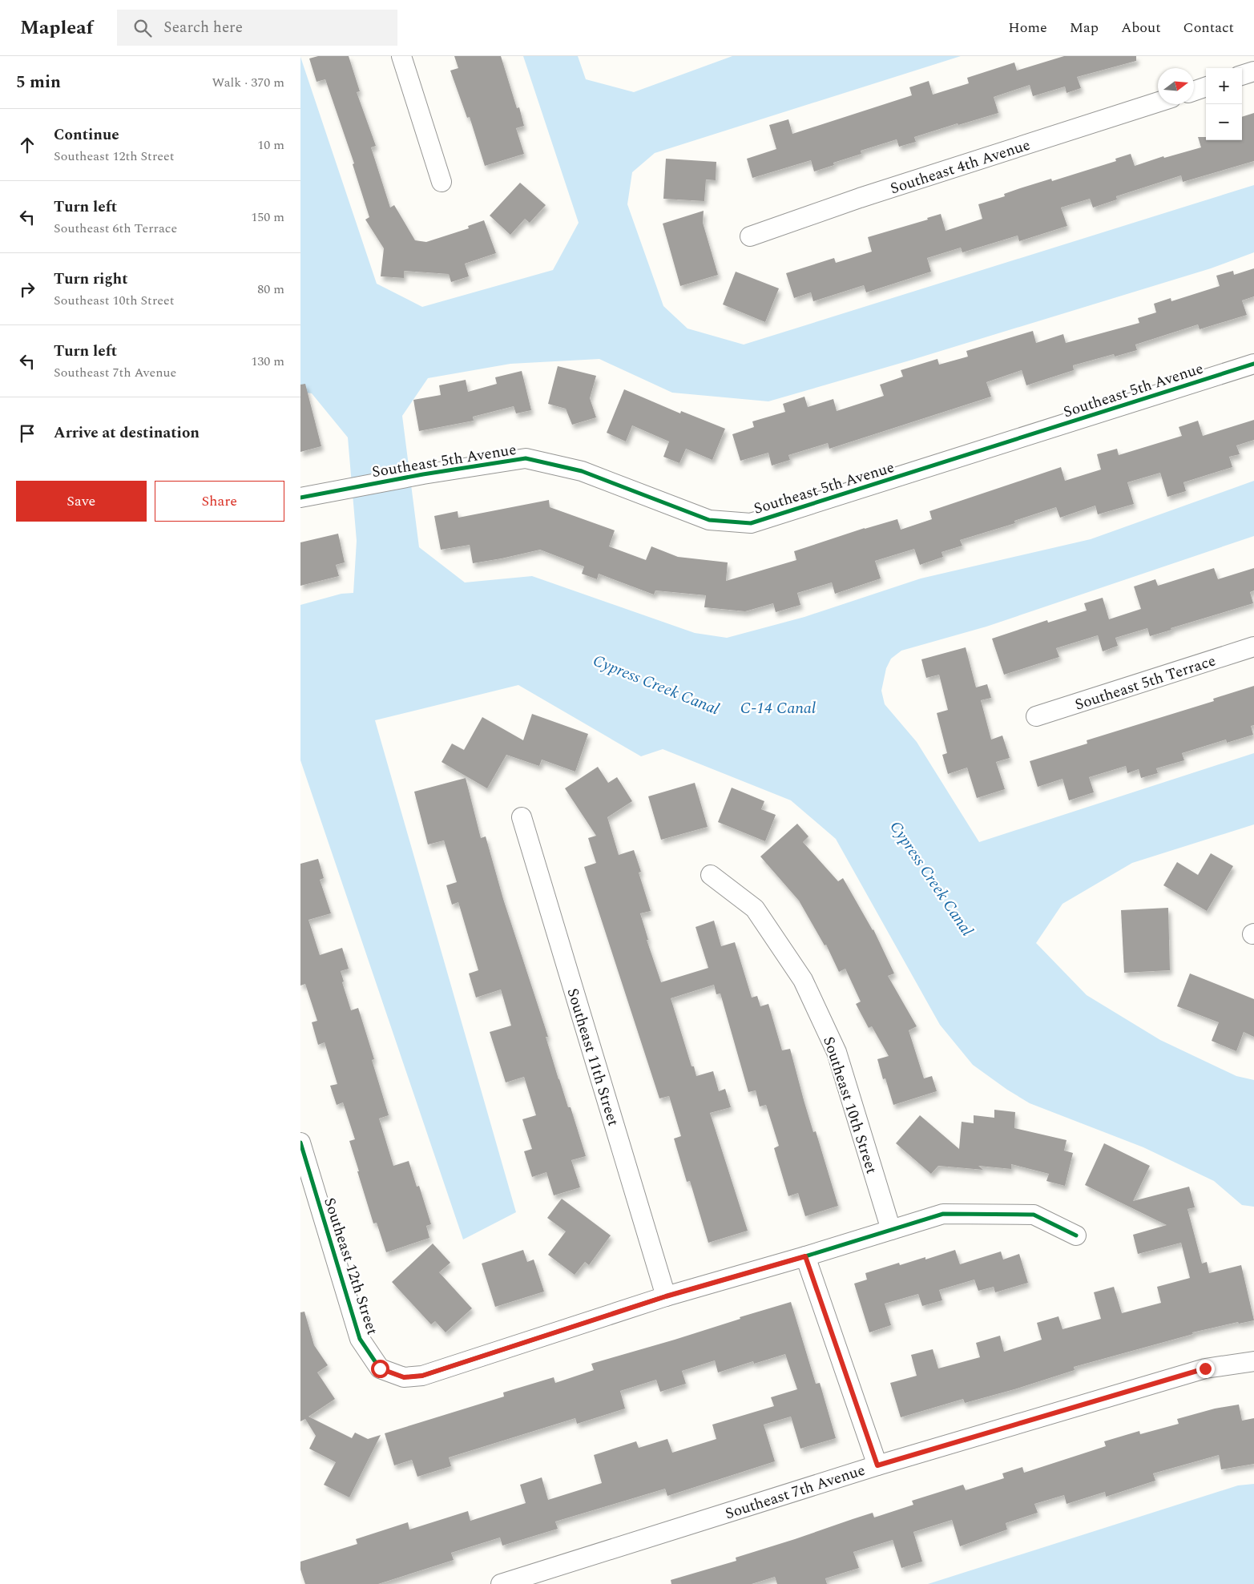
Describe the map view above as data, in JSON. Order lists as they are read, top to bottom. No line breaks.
{"streets":{"street":["Southeast 4th Avenue","Southeast 5th Avenue","Southeast 5th Terrace","Southeast 11th Street","Southeast 10th Street","Southeast 12th Street","Southeast 7th Avenue"]},"crossings":[["Southeast 11th Street","Southeast 12th Street"]],"water":["Cypress Creek Canal","C-14 Canal"],"north":"right","page":{"header":"Mapleaf","search":"Search here","nav":["Home","Map","About","Contact"],"heading":["5 min","Walk · 370 m"],"map_buttons":["+","−"],"list":[["Continue","Southeast 12th Street","10 m"],["Turn left","Southeast 6th Terrace","150 m"],["Turn right","Southeast 10th Street","80 m"],["Turn left","Southeast 7th Avenue","130 m"],"Arrive at destination"],"buttons":["Save","Share"]}}
